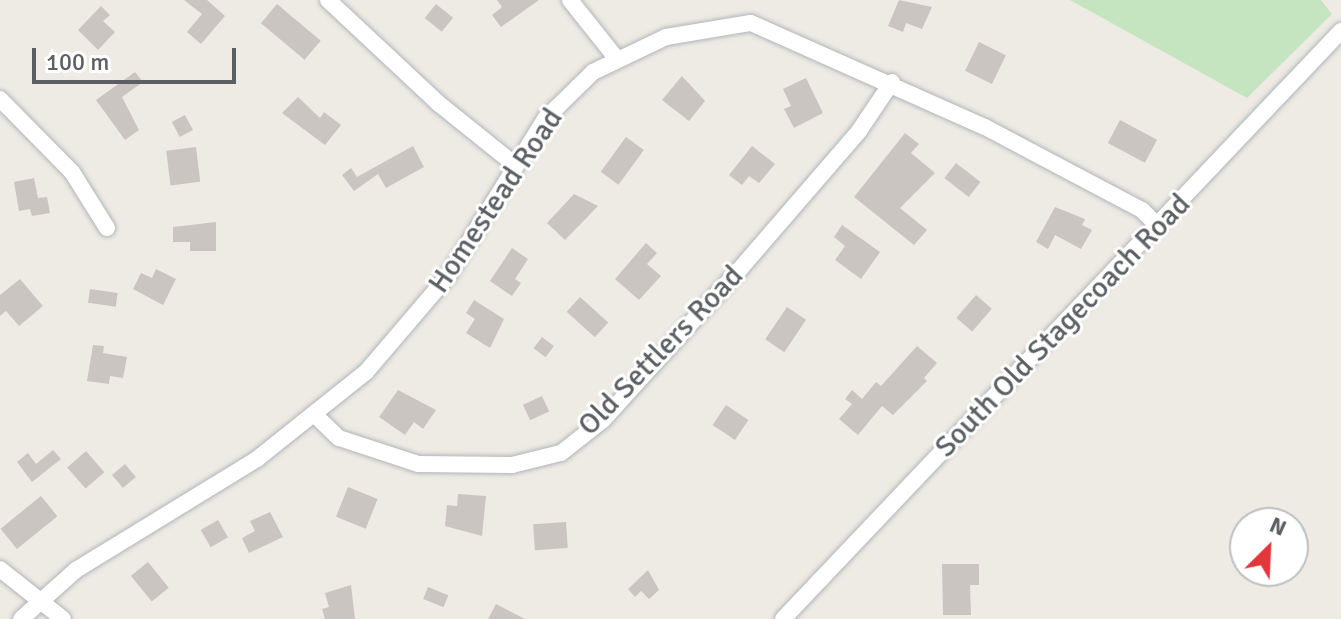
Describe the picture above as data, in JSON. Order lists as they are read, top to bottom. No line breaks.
{"streets":{"street":["Homestead Road","South Old Stagecoach Road","Old Settlers Road"]},"crossings":[["Homestead Road","South Old Stagecoach Road"],["Homestead Road","Old Settlers Road"]],"scale_bar":"100 m","north":"top right"}
